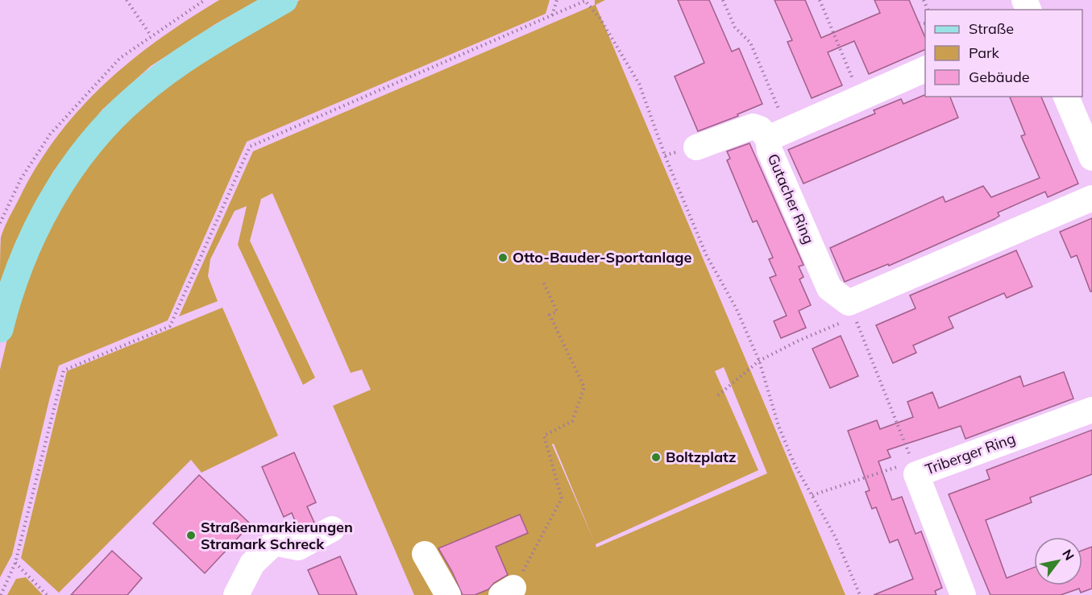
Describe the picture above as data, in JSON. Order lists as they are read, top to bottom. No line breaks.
{"streets":{"street":["Gutacher Ring","Triberger Ring"]},"places":["Otto-Bauder-Sportanlage","Boltzplatz","Straßenmarkierungen Stramark Schreck"],"legend":["Straße","Park","Gebäude"],"north":"top right"}
